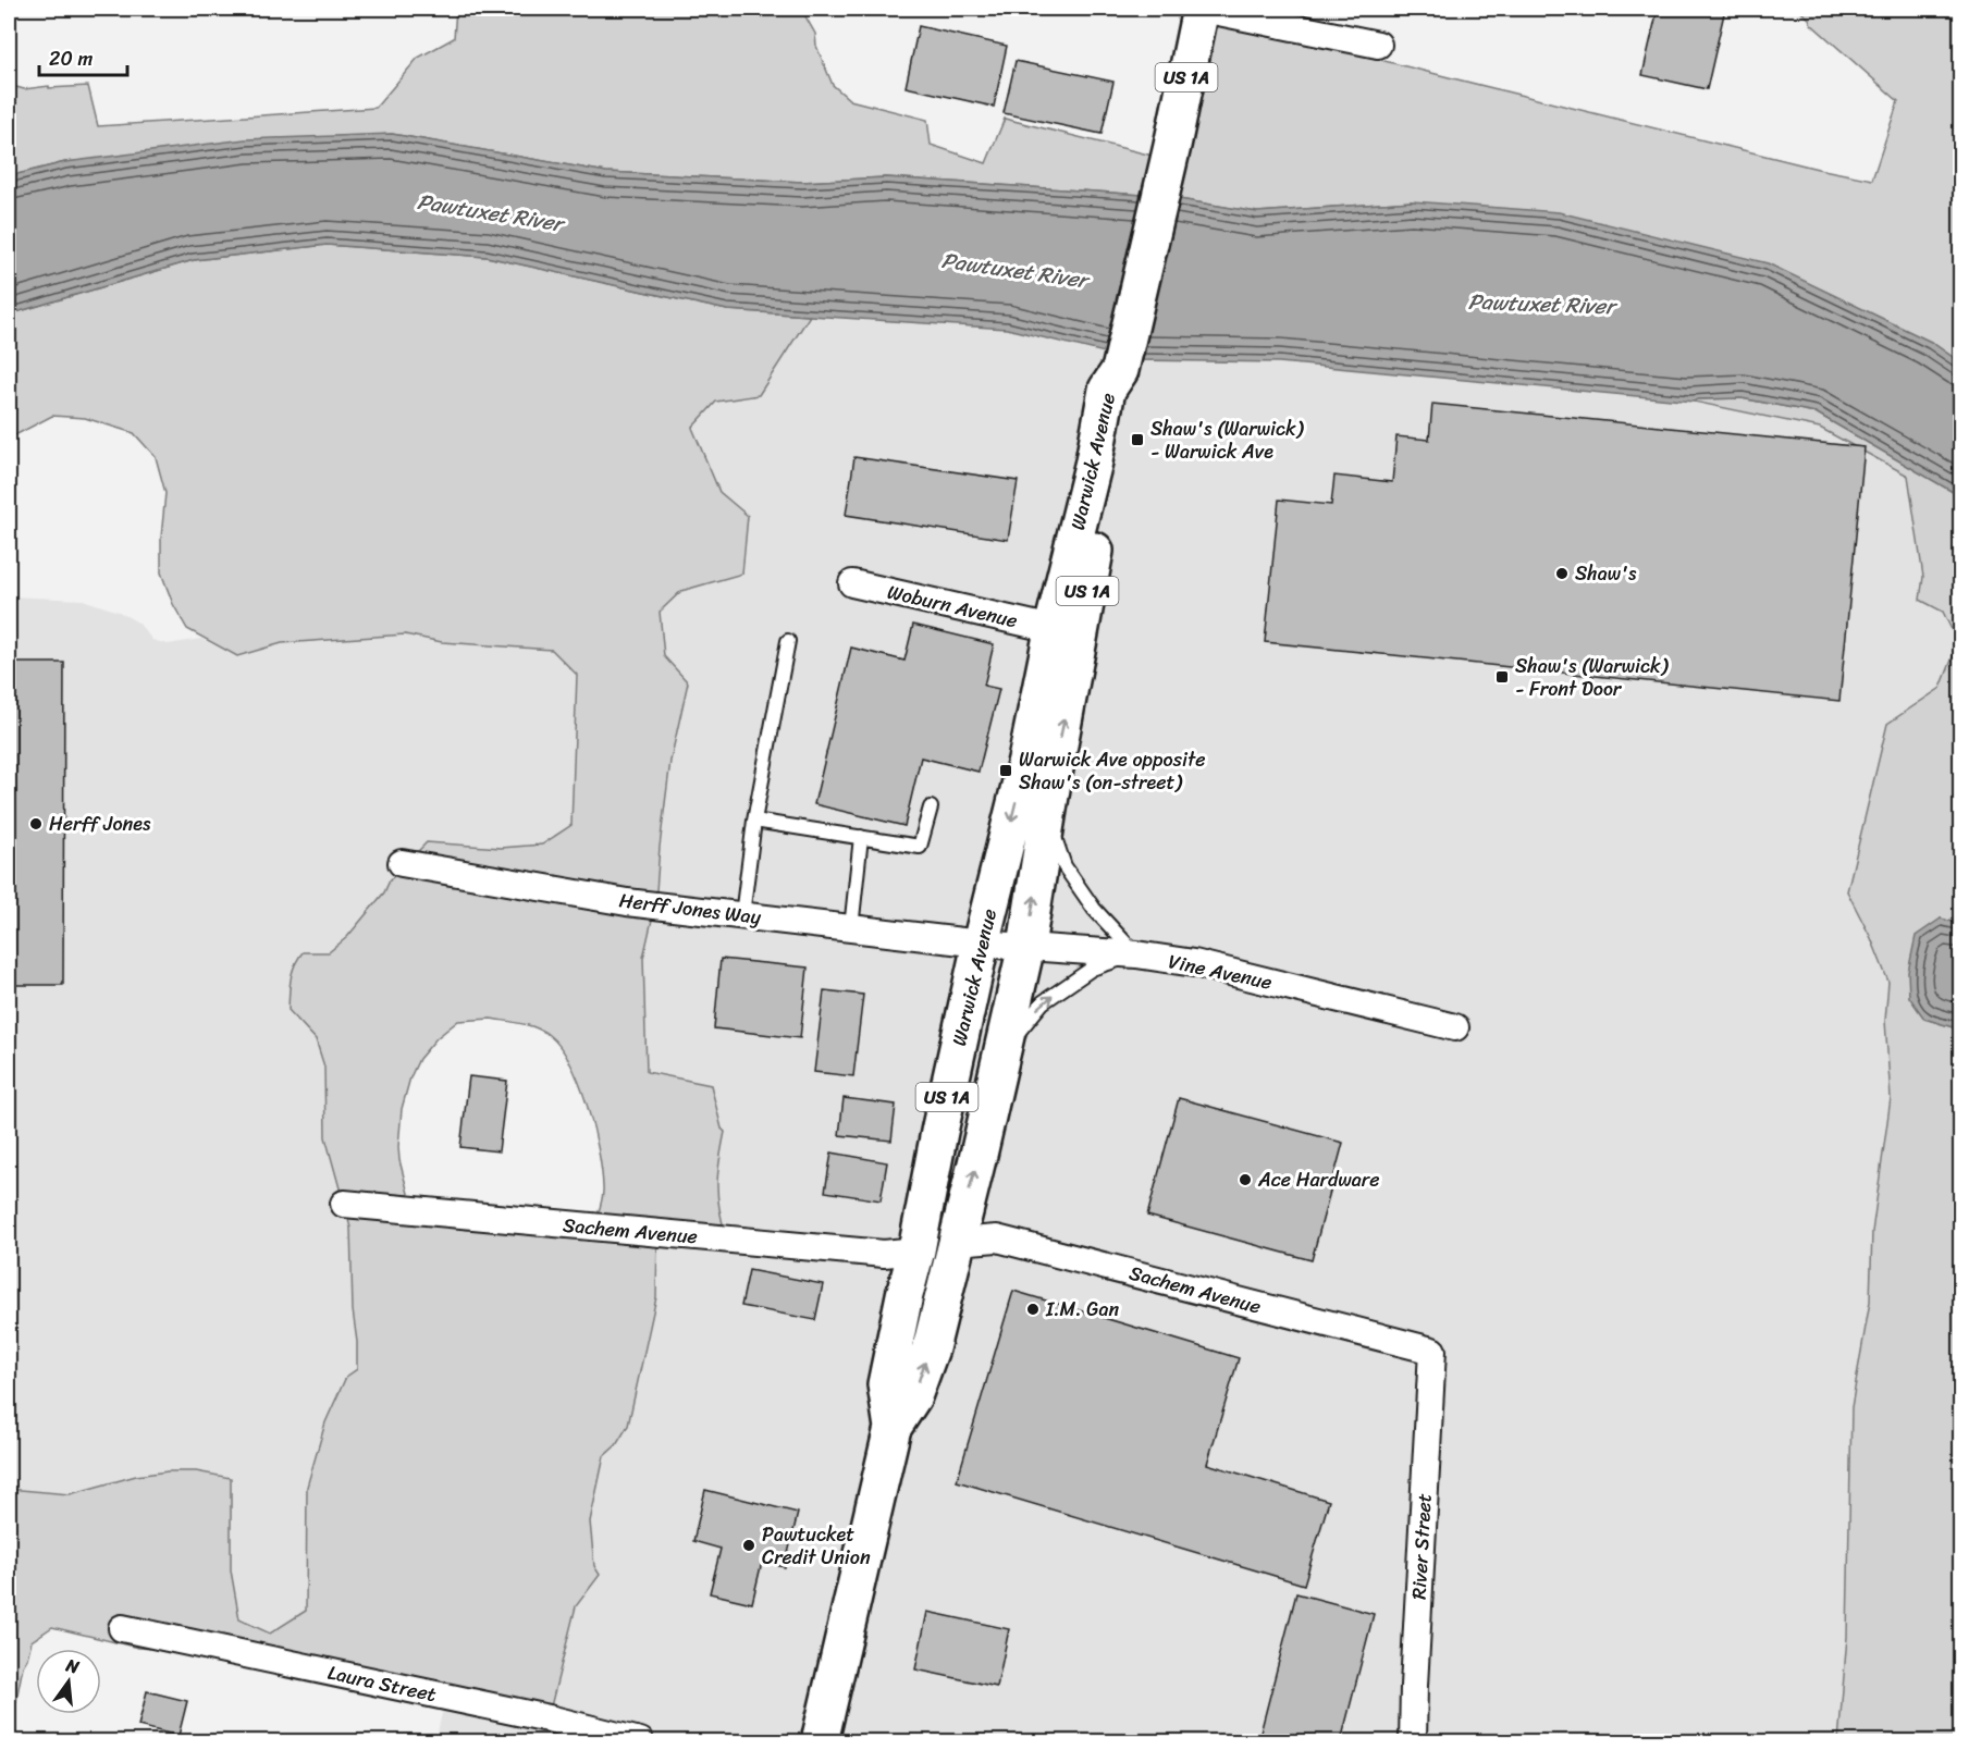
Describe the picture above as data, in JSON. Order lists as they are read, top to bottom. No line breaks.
{"streets":{"main road":["US 1A","Warwick Avenue"],"street":["Woburn Avenue","Herff Jones Way","Vine Avenue","Sachem Avenue","River Street","Laura Street"]},"crossings":[["US 1A","Warwick Avenue"],["Warwick Avenue","Woburn Avenue"],["Warwick Avenue","Herff Jones Way"],["Warwick Avenue","Vine Avenue"],["Warwick Avenue","Sachem Avenue"],["Herff Jones Way","Vine Avenue"],["Sachem Avenue","River Street"]],"water":["Pawtuxet River"],"places":{"transit":["Shaw's (Warwick) - Warwick Ave","Shaw's (Warwick) - Front Door","Warwick Ave opposite Shaw's (on-street)"],"other":["Shaw's","Herff Jones","Ace Hardware","I.M. Gan","Pawtucket Credit Union"]},"scale_bar":"20 m","north":"top"}
